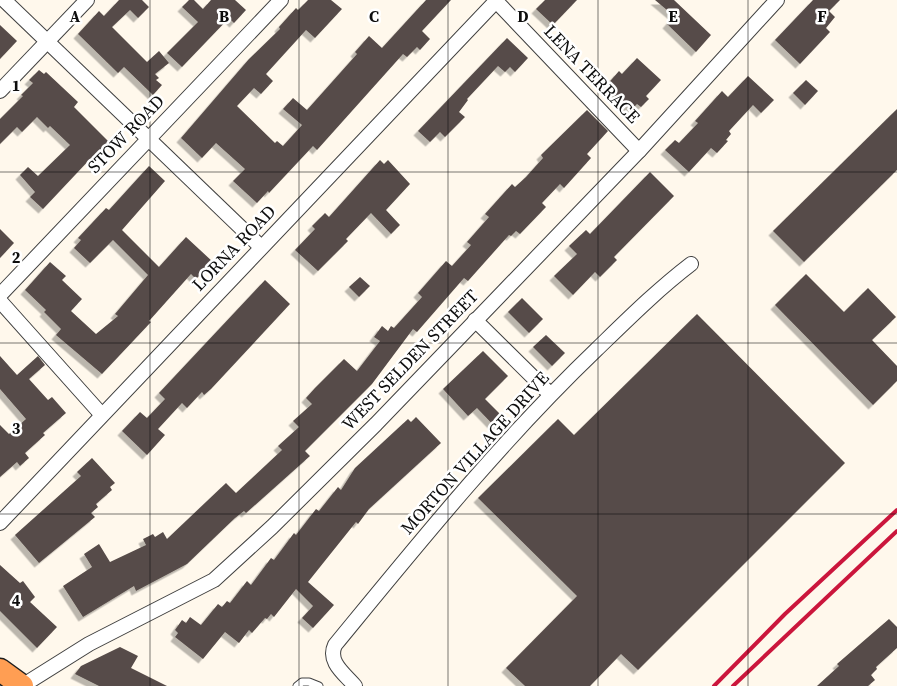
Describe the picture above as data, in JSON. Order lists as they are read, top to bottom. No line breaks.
{"streets":{"street":["LENA TERRACE","STOW ROAD","LORNA ROAD","WEST SELDEN STREET","MORTON VILLAGE DRIVE"]},"crossings":[["LENA TERRACE","LORNA ROAD"],["LENA TERRACE","WEST SELDEN STREET"]],"grid":{"columns":["A","B","C","D","E","F"],"rows":["1","2","3","4"]}}
